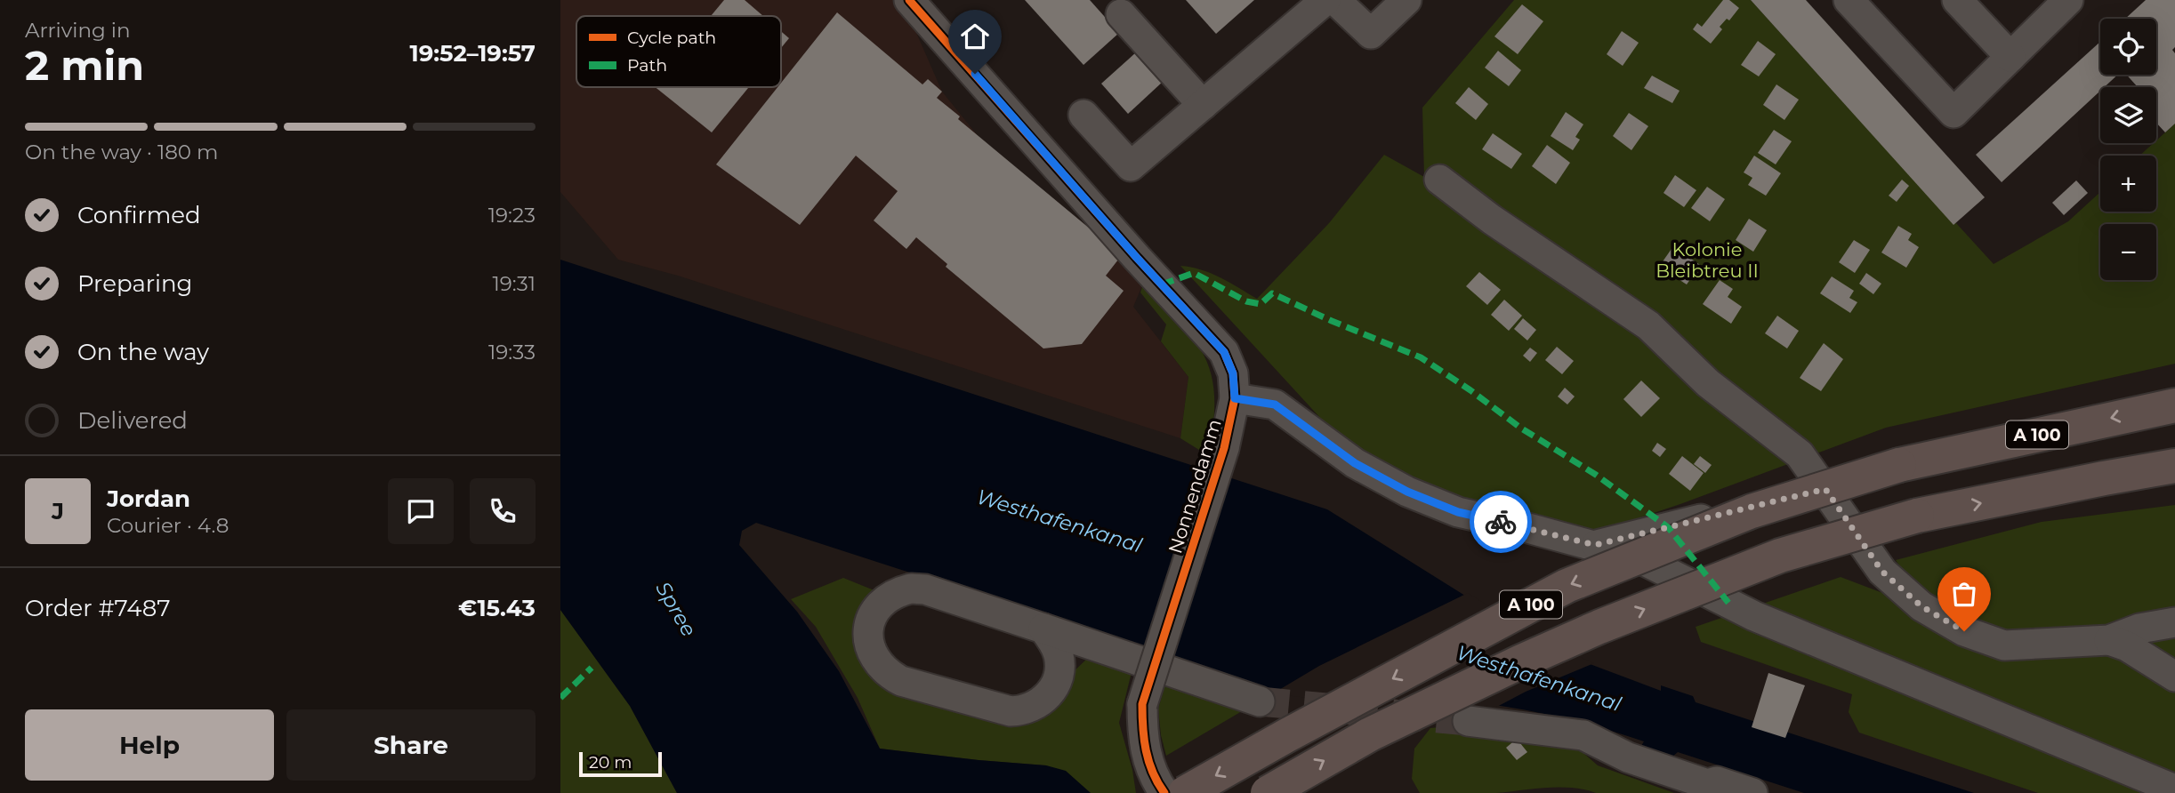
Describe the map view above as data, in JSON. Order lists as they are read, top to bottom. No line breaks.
{"streets":{"highway":["A 100"],"street":["Nonnendamm"]},"water":["Westhafenkanal","Spree"],"parks":["Kolonie Bleibtreu II"],"legend":["Cycle path","Path"],"scale_bar":"20 m","page":{"heading":["2 min","Arriving in","19:52–19:57"],"panel":["Jordan","Courier · 4.8","Order #7487","€15.43"],"map_buttons":["+","−"],"bar":"On the way · 180 m","list":[["Confirmed","19:23"],["Preparing","19:31"],["On the way","19:33"],"Delivered"],"round":"J","buttons":["Help","Share"],"scale":"20 m"}}
